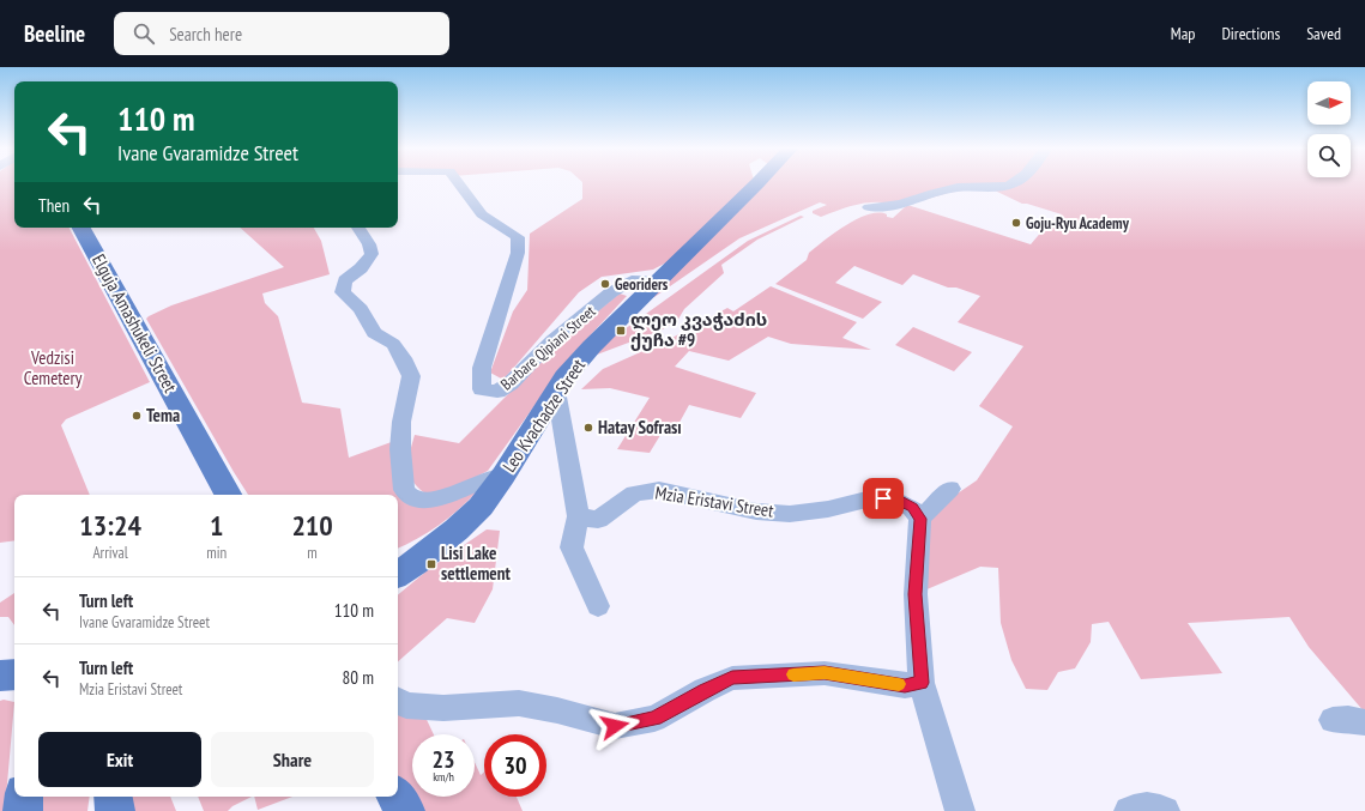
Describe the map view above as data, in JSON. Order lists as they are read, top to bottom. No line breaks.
{"streets":{"main road":["Elguja Amashukeli Street","Leo Kvachadze Street"],"street":["Barbare Qipiani Street","Mzia Eristavi Street"]},"crossings":[["Barbare Qipiani Street","Leo Kvachadze Street"]],"parks":["Vedzisi Cemetery"],"places":{"other":["Goju-Ryu Academy","Georiders","Tema","Hatay Sofrası"],"transit":["ლეო კვაჭაძის ქუჩა #9","Lisi Lake settlement"]},"north":"right","page":{"header":"Beeline","search":"Search here","nav":["Map","Directions","Saved"],"turn":["110 m","Ivane Gvaramidze Street"],"then":"Then","eta":["13:24","Arrival","1","min","210","m"],"list":[{"name":"Turn left","note":"Ivane Gvaramidze Street","value":"110 m"},{"name":"Turn left","note":"Mzia Eristavi Street","value":"80 m"}],"buttons":["Exit","Share"],"speed":"23 km/h","limit":"30"}}
